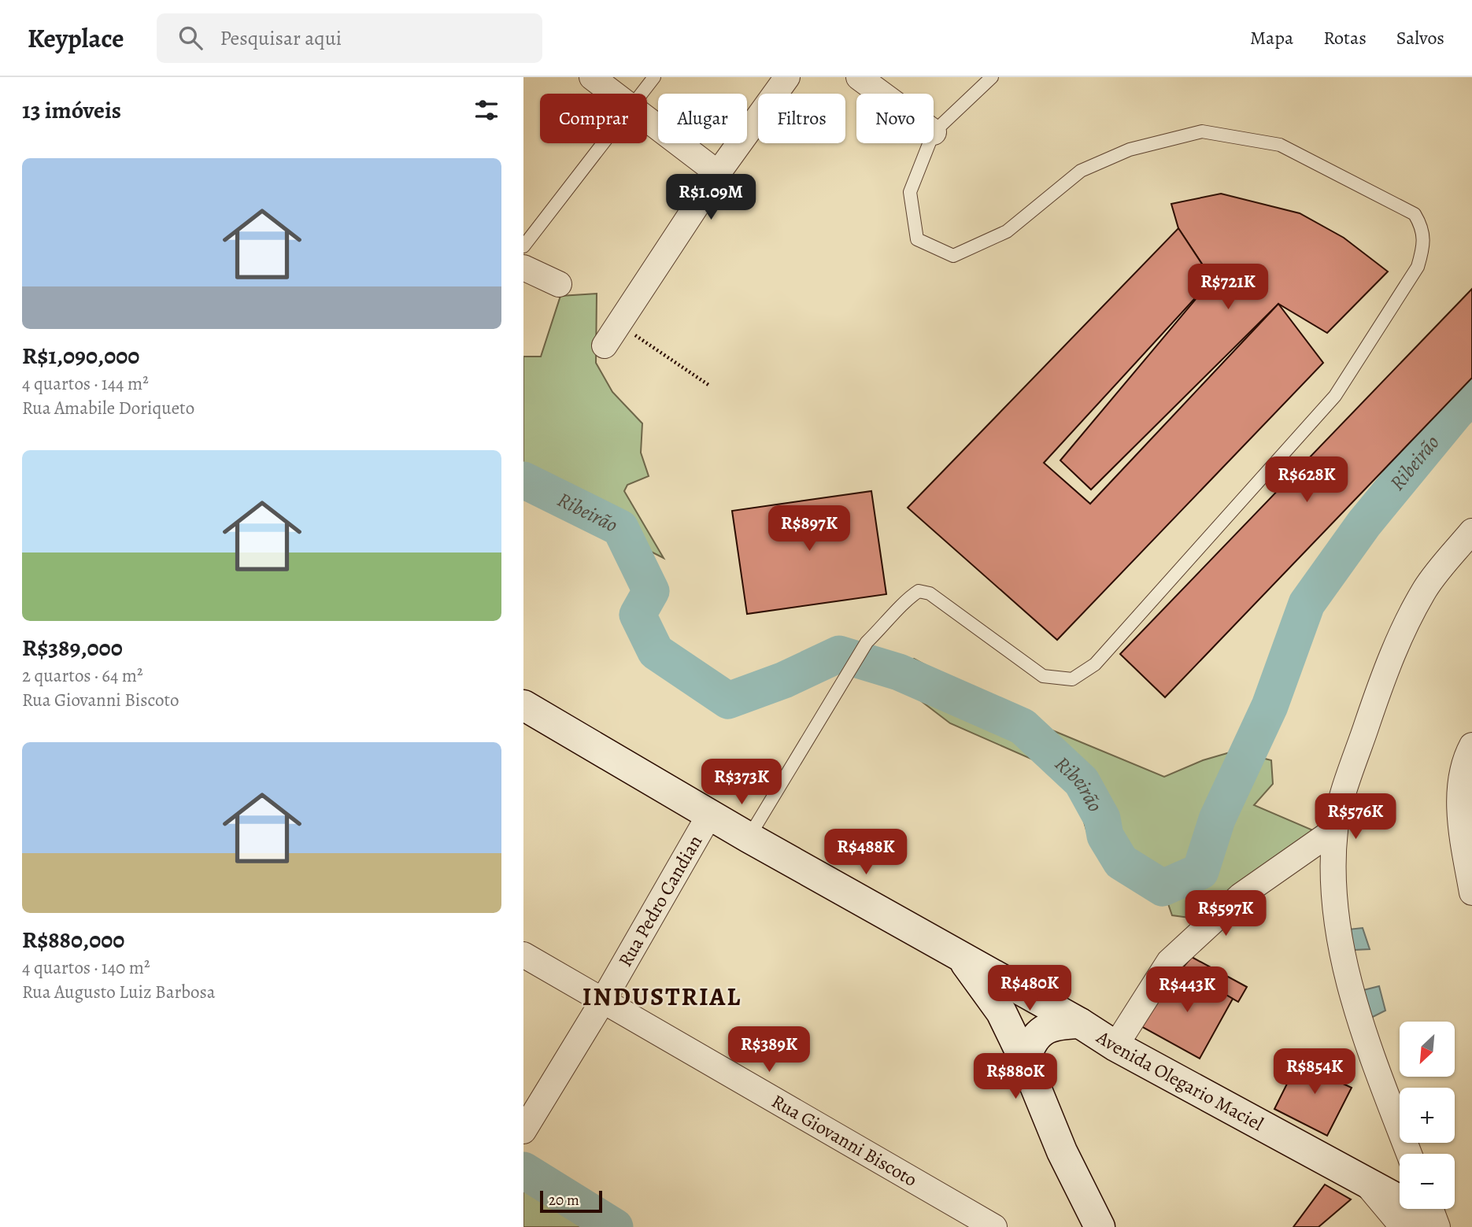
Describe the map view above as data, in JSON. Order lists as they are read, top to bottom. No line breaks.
{"streets":{"main road":["Avenida Olegario Maciel"],"street":["Rua Pedro Candian","Rua Giovanni Biscoto"]},"crossings":[["Rua Pedro Candian","Avenida Olegario Maciel"],["Rua Pedro Candian","Rua Giovanni Biscoto"]],"districts":["INDUSTRIAL"],"water":["Ribeirão"],"scale_bar":"20 m","north":"bottom left","page":{"header":"Keyplace","search":"Pesquisar aqui","nav":["Mapa","Rotas","Salvos"],"heading":"13 imóveis","chip":["Comprar","Alugar","Filtros","Novo"],"list":[{"name":"R$1,090,000","note":"4 quartos · 144 m² · Rua Amabile Doriqueto"},{"name":"R$389,000","note":"2 quartos · 64 m² · Rua Giovanni Biscoto"},{"name":"R$880,000","note":"4 quartos · 140 m² · Rua Augusto Luiz Barbosa"}],"price":["R$1.09M","R$721K","R$628K","R$897K","R$373K","R$576K","R$488K","R$597K","R$480K","R$443K","R$389K","R$854K","R$880K"],"map_buttons":["+","−"],"scale":"20 m"}}
